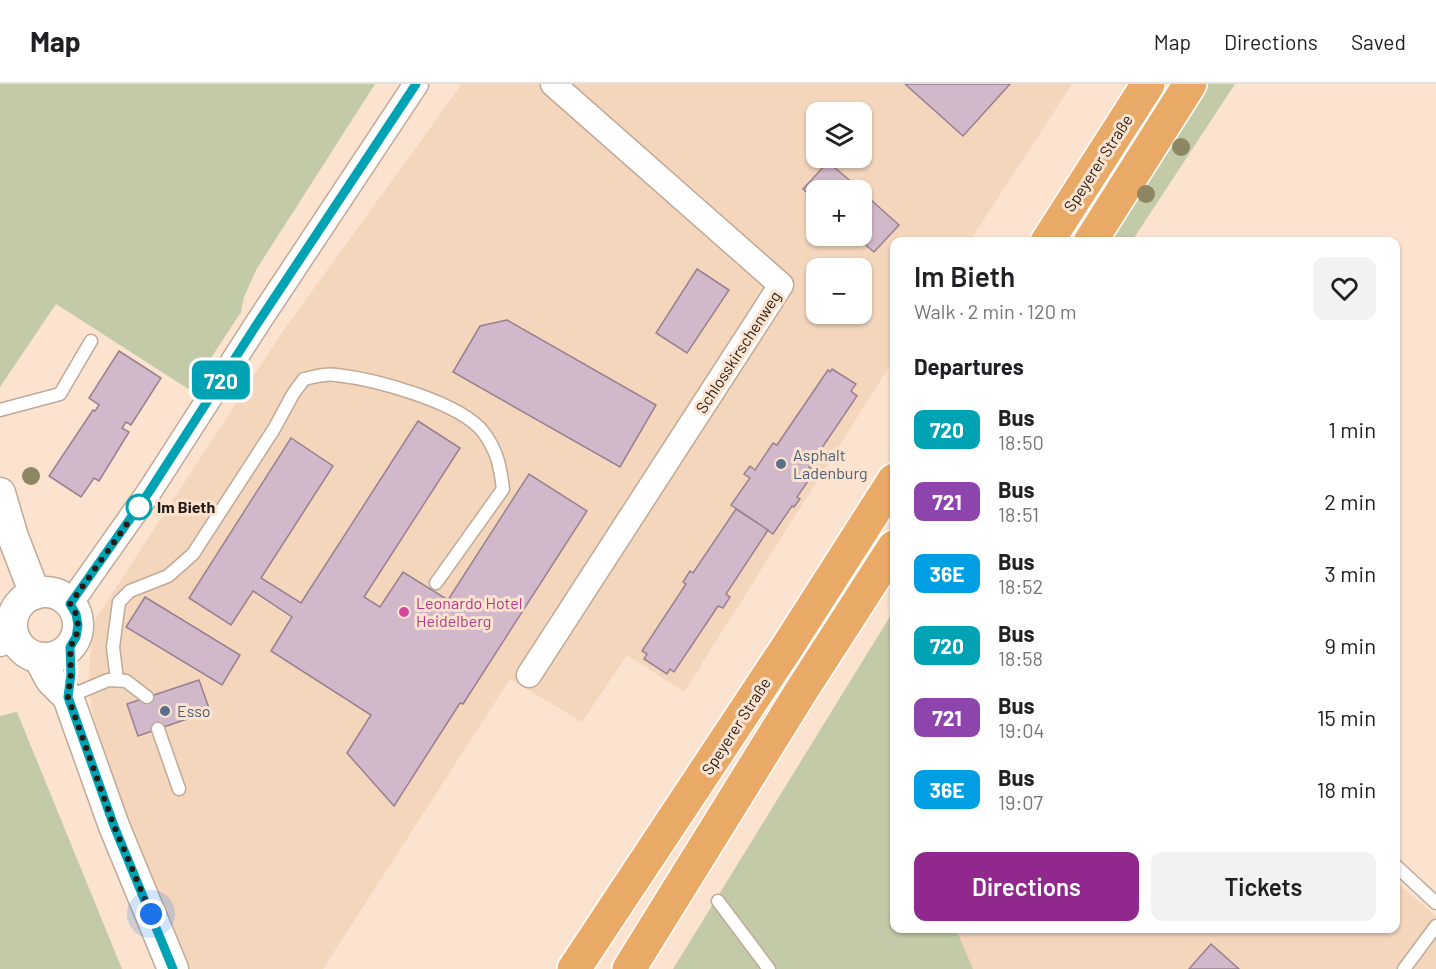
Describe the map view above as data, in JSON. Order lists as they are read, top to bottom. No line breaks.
{"streets":{"main road":["Speyerer Straße"],"street":["Schlosskirschenweg"]},"places":["Asphalt Ladenburg","Im Bieth","Leonardo Hotel Heidelberg","Esso"],"lines":["bus line 720"],"page":{"header":"Map","nav":["Map","Directions","Saved"],"on_map":"720","map_buttons":["+","−"],"heading":[["Im Bieth","Walk · 2 min · 120 m"],"Departures"],"list":[{"mark":"720","name":"Bus","note":"18:50","value":"1 min"},{"mark":"721","name":"Bus","note":"18:51","value":"2 min"},{"mark":"36E","name":"Bus","note":"18:52","value":"3 min"},{"mark":"720","name":"Bus","note":"18:58","value":"9 min"},{"mark":"721","name":"Bus","note":"19:04","value":"15 min"},{"mark":"36E","name":"Bus","note":"19:07","value":"18 min"}],"buttons":["Directions","Tickets"]}}
